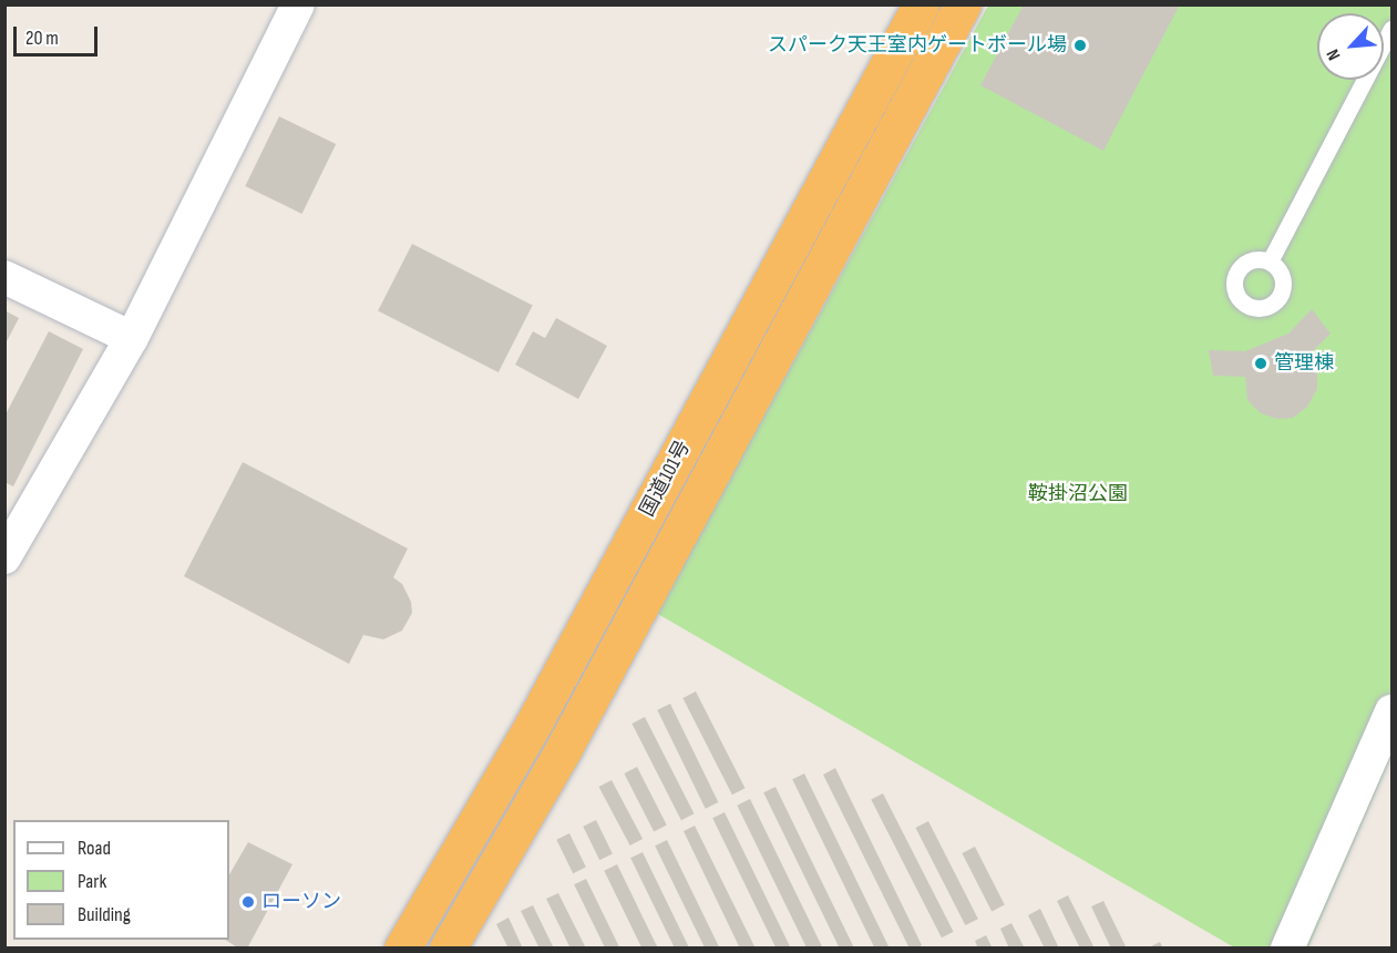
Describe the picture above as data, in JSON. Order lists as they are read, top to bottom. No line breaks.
{"streets":{"highway":["国道101号"]},"parks":["鞍掛沼公園"],"places":["スパーク天王室内ゲートボール場","管理棟","ローソン"],"legend":["Road","Park","Building"],"scale_bar":"20 m","north":"bottom left"}
